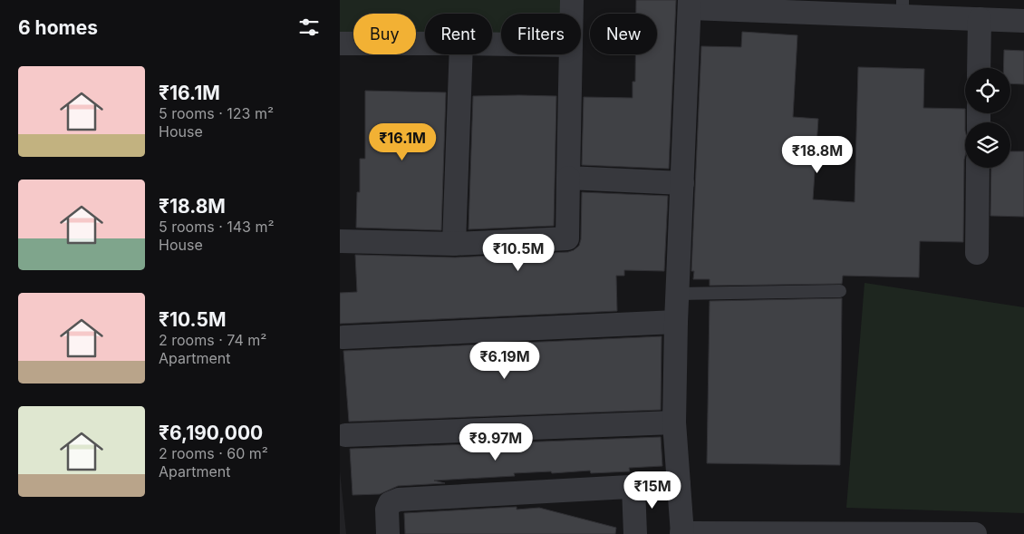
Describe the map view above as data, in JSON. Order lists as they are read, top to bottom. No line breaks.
{"page":{"heading":"6 homes","chip":["Buy","Rent","Filters","New"],"list":[{"name":"₹16.1M","note":"5 rooms · 123 m² · House"},{"name":"₹18.8M","note":"5 rooms · 143 m² · House"},{"name":"₹10.5M","note":"2 rooms · 74 m² · Apartment"},{"name":"₹6,190,000","note":"2 rooms · 60 m² · Apartment"}],"price":["₹16.1M","₹18.8M","₹10.5M","₹6.19M","₹9.97M","₹15M"]}}
